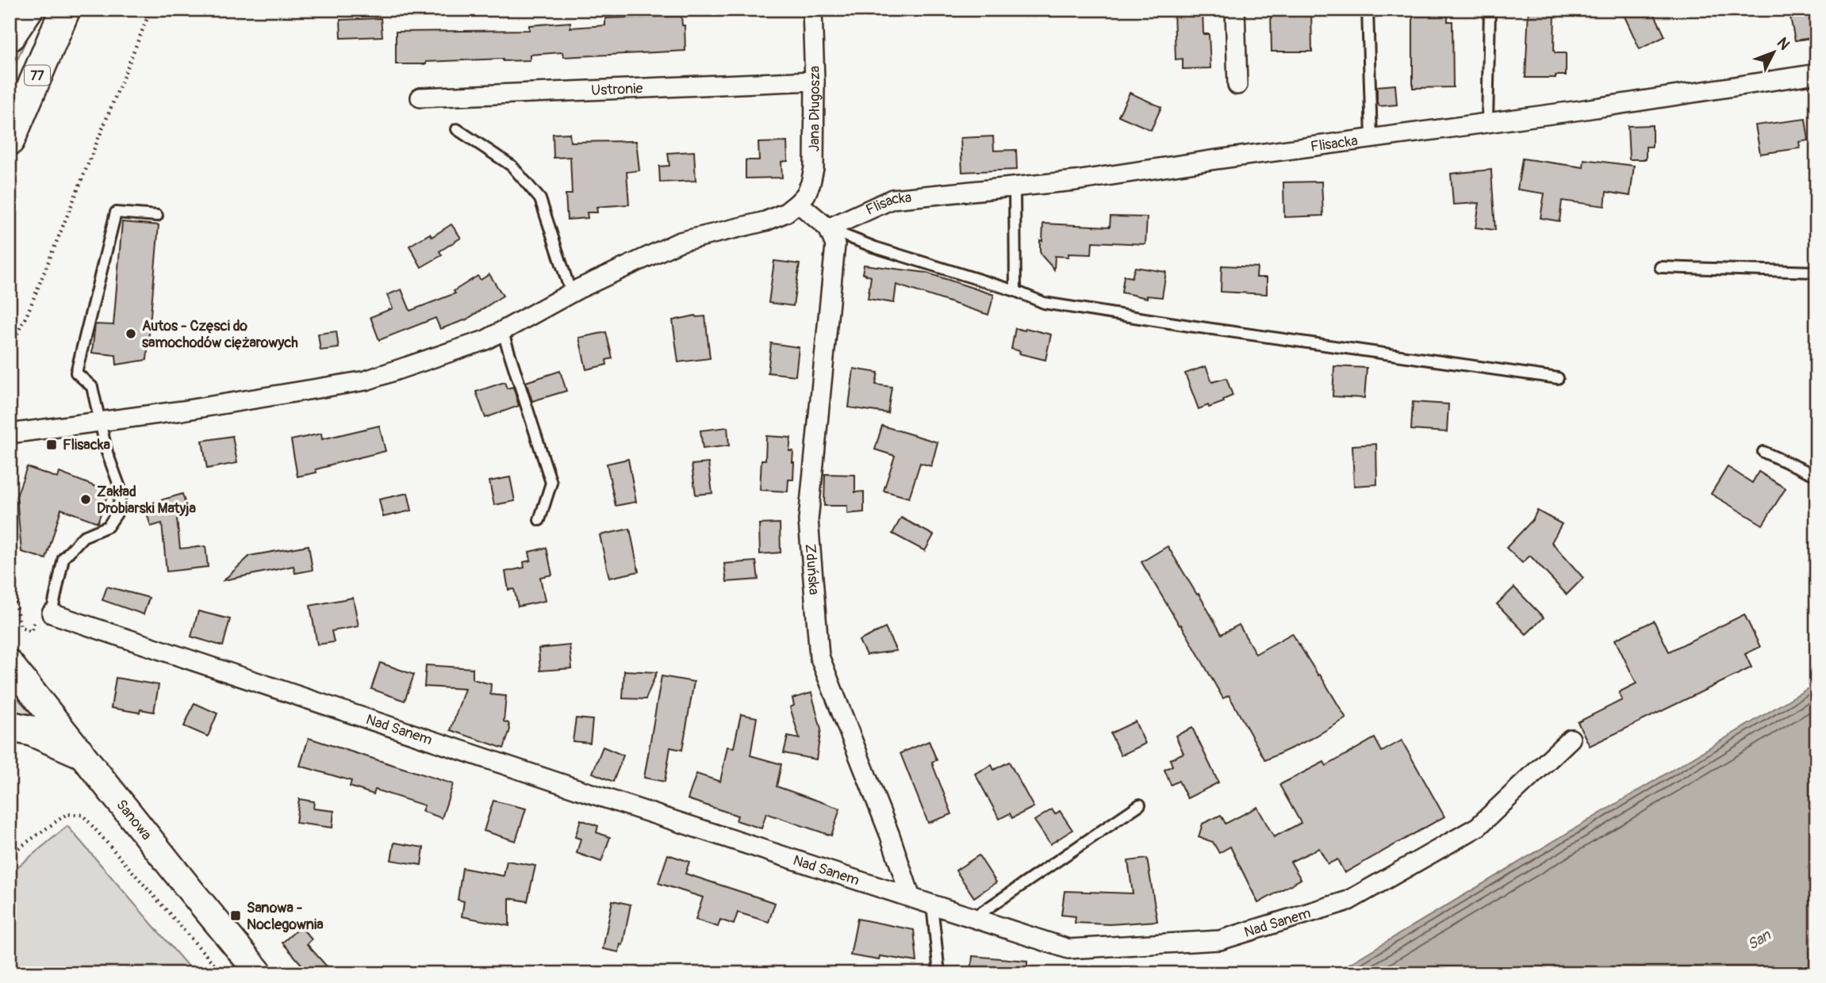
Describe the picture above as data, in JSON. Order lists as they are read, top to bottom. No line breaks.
{"streets":{"main road":["77","Sanowa"],"street":["Ustronie","Jana Długosza","Flisacka","Zduńska","Nad Sanem"]},"crossings":[["Ustronie","Jana Długosza"],["Flisacka","Zduńska"],["Zduńska","Nad Sanem"]],"water":["San"],"places":{"other":["Autos - Częsci do samochodów ciężarowych","Zakład Drobiarski Matyja"],"transit":["Flisacka","Sanowa - Noclegownia"]},"north":"top right"}
